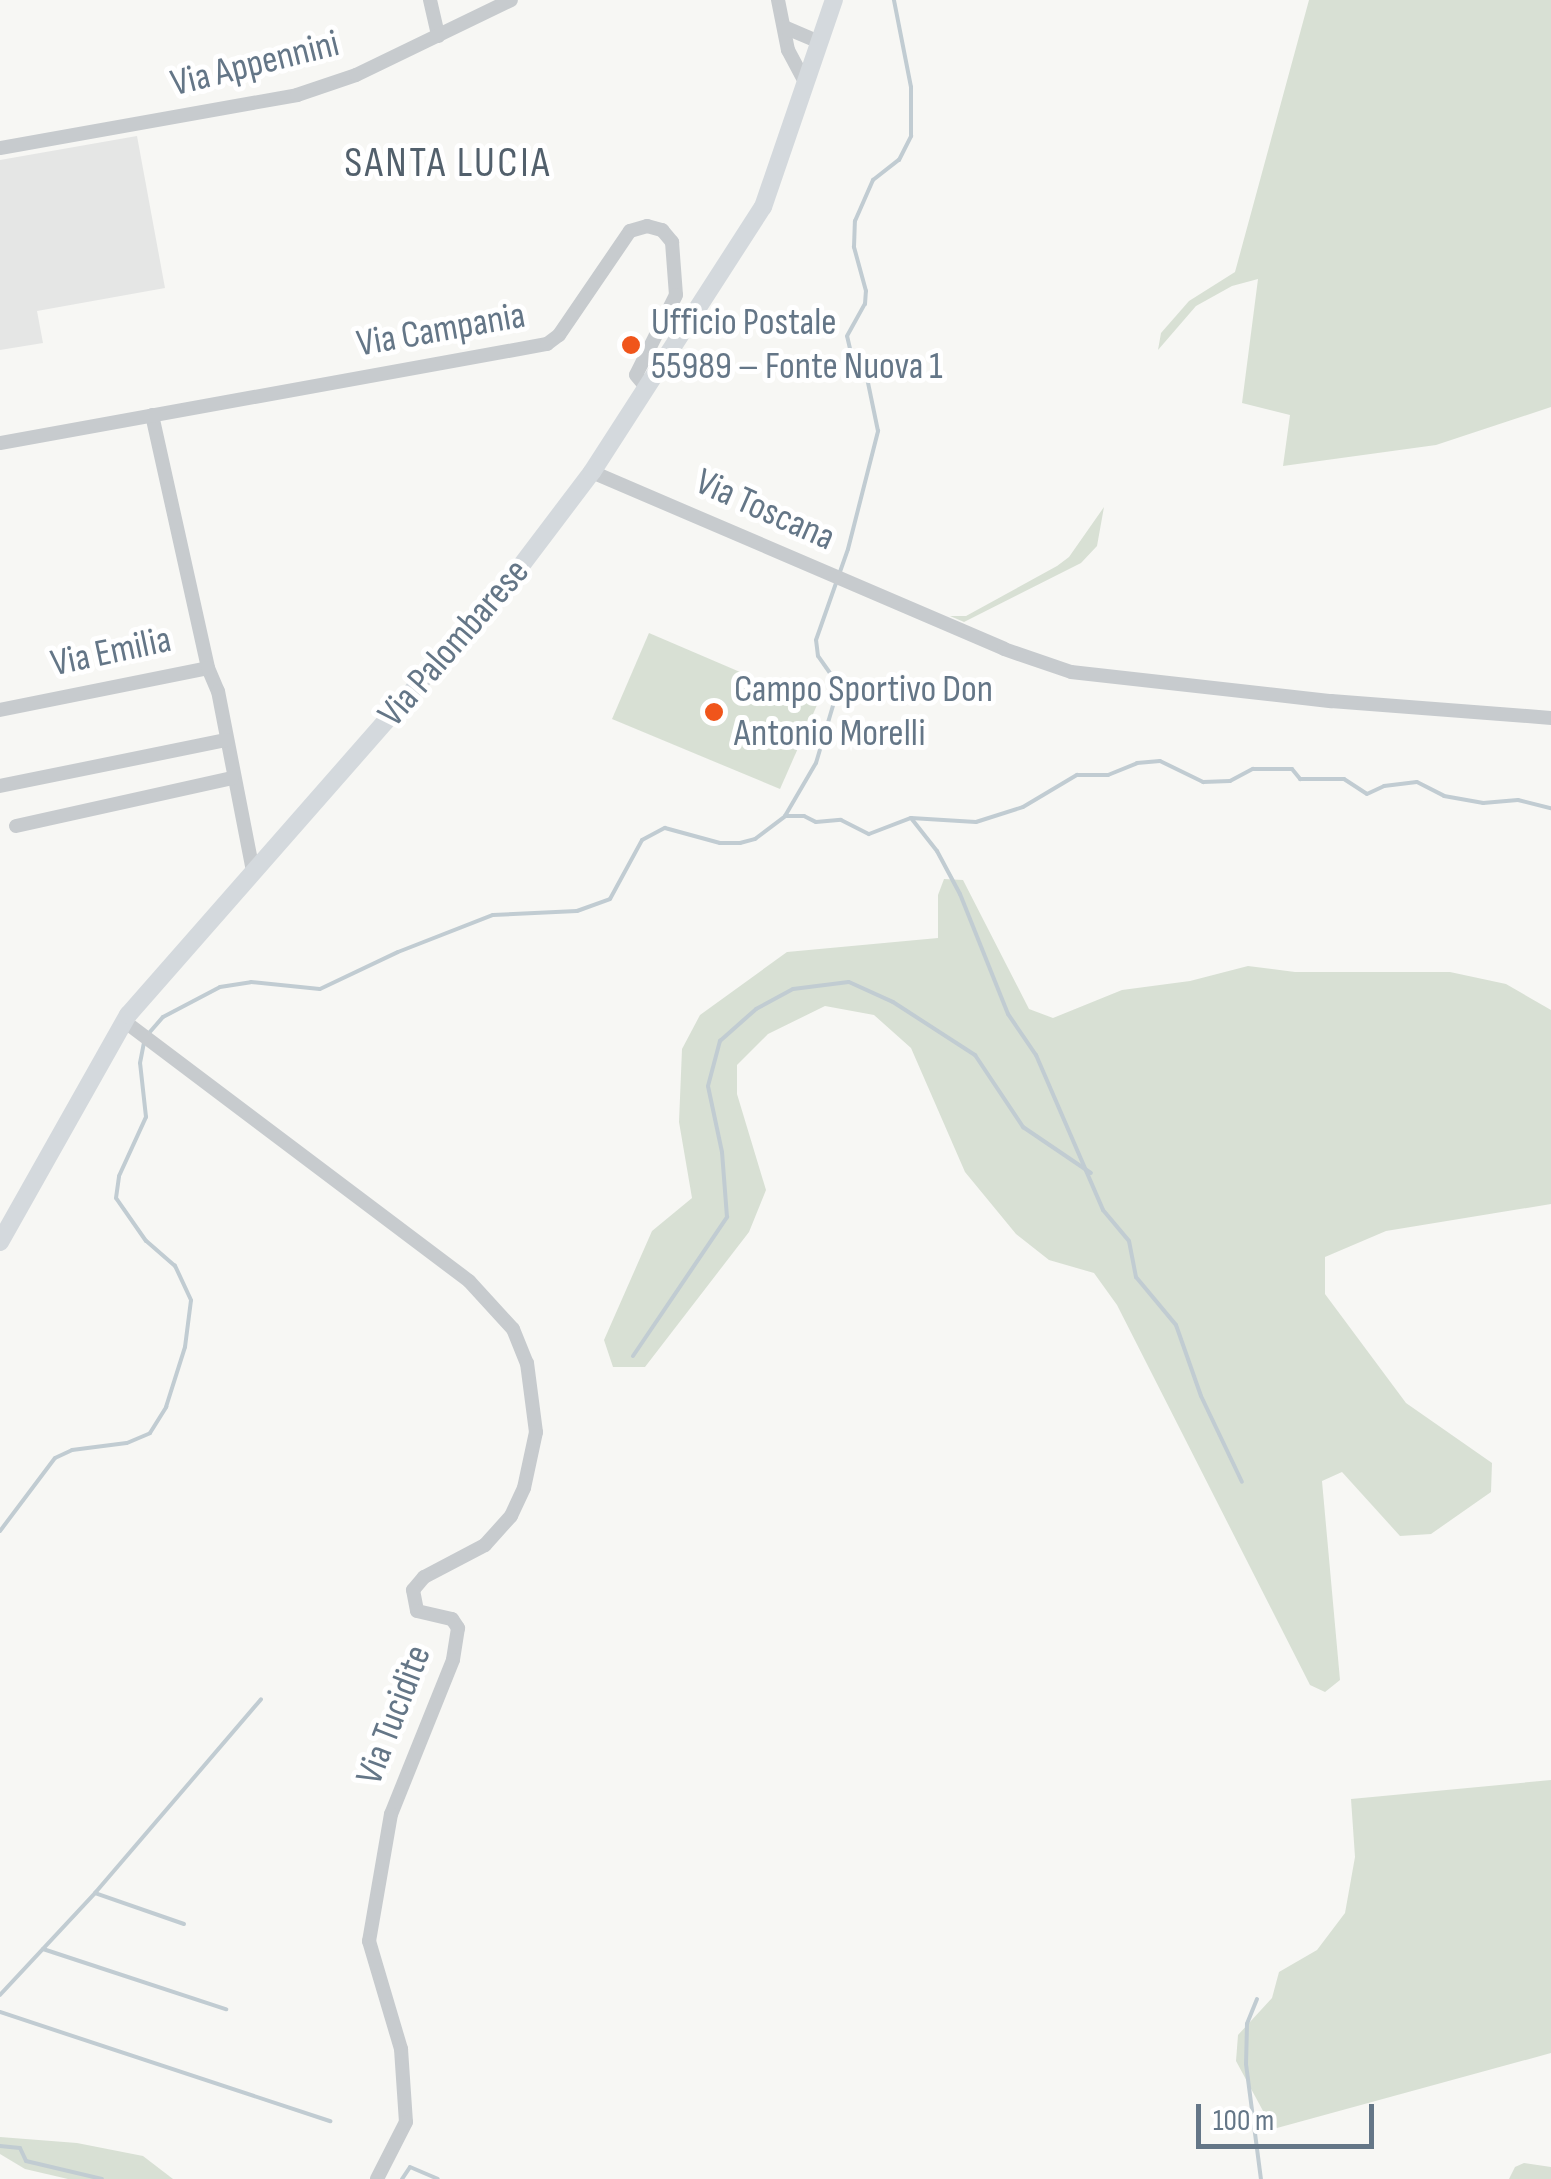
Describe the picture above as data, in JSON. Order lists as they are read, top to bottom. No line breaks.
{"streets":{"main road":["Via Palombarese"],"street":["Via Appennini","Via Campania","Via Toscana","Via Emilia","Via Tucidite"]},"crossings":[["Via Campania","Via Palombarese"],["Via Toscana","Via Palombarese"],["Via Palombarese","Via Emilia"],["Via Palombarese","Via Tucidite"]],"districts":["SANTA LUCIA"],"places":["Ufficio Postale 55989 – Fonte Nuova 1","Campo Sportivo Don Antonio Morelli"],"scale_bar":"100 m"}
